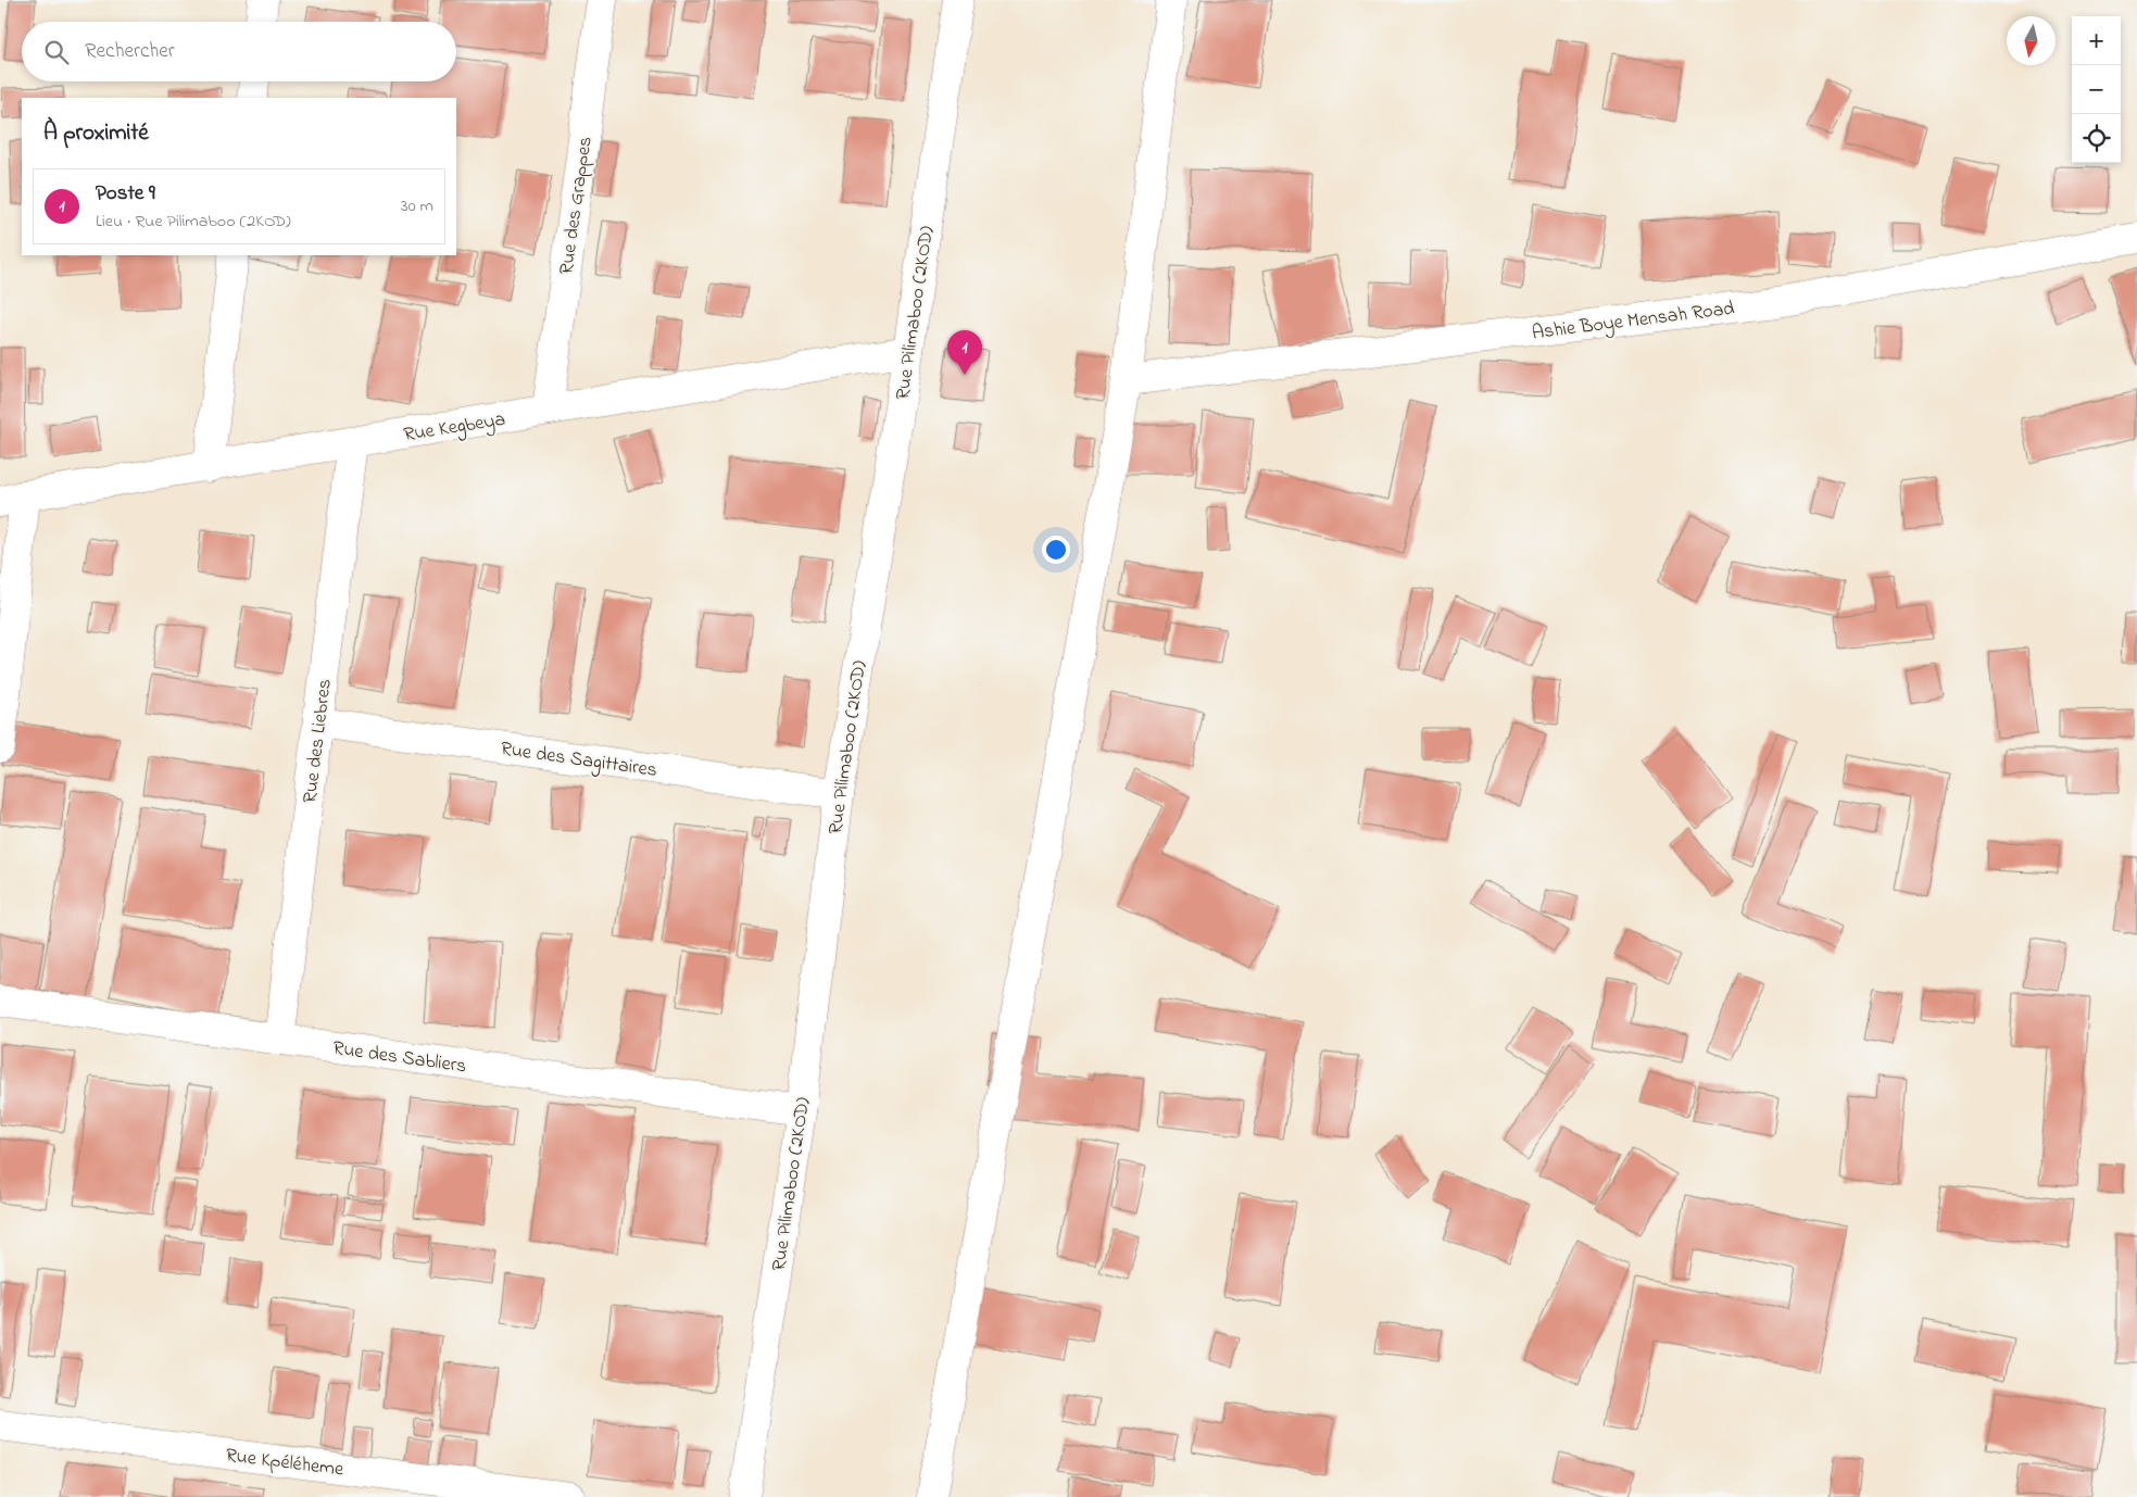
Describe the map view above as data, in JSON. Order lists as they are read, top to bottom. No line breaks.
{"streets":{"street":["Rue des Grappes","Rue Pilimaboo (2KOD)","Ashie Boye Mensah Road","Rue Kegbeya","Rue des Liebres","Rue des Sagittaires","Rue des Sabliers","Rue Kpéléheme"]},"crossings":[["Rue des Grappes","Rue Kegbeya"],["Rue Pilimaboo (2KOD)","Rue Kegbeya"],["Rue Pilimaboo (2KOD)","Rue des Sagittaires"],["Rue Pilimaboo (2KOD)","Rue des Sabliers"],["Rue Kegbeya","Rue des Liebres"],["Rue des Liebres","Rue des Sagittaires"],["Rue des Liebres","Rue des Sabliers"]],"north":"bottom","page":{"map_buttons":["+","−"],"search":"Rechercher","heading":"À proximité","list":[{"mark":"1","name":"Poste 9","note":"Lieu · Rue Pilimaboo (2KOD)","value":"30 m"}],"pins":"1"}}
